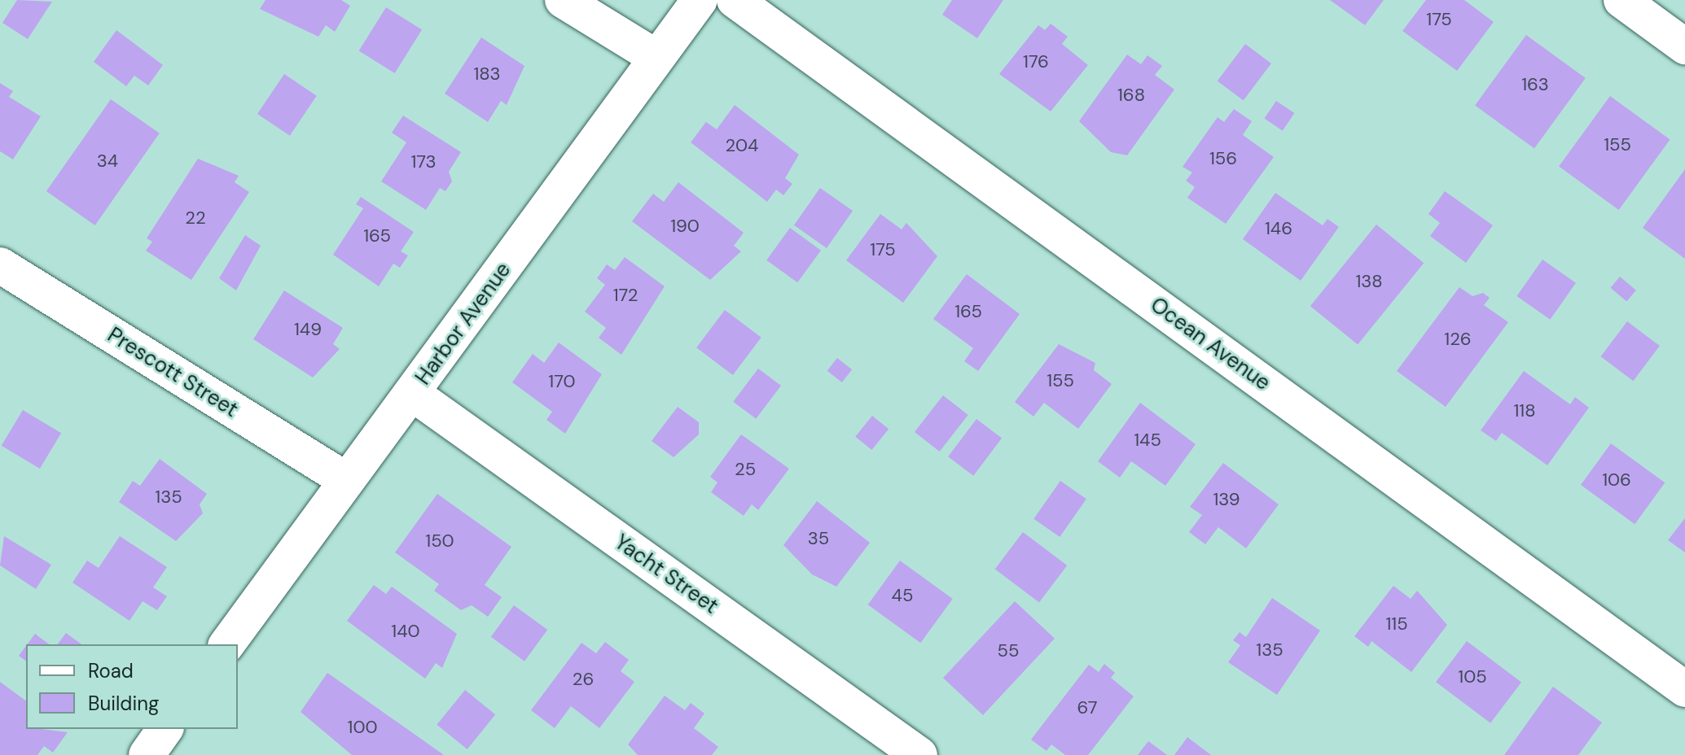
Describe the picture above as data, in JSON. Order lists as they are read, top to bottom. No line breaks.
{"streets":{"street":["Harbor Avenue","Ocean Avenue","Prescott Street","Yacht Street"]},"crossings":[["Harbor Avenue","Prescott Street"],["Harbor Avenue","Yacht Street"]],"house_numbers":["175","176","183","163","168","155","204","156","34","173","22","190","146","165","175","138","172","165","149","126","155","170","118","145","25","106","135","139","35","150","45","115","140","135","55","105","26","67","100"],"legend":["Road","Building"]}
